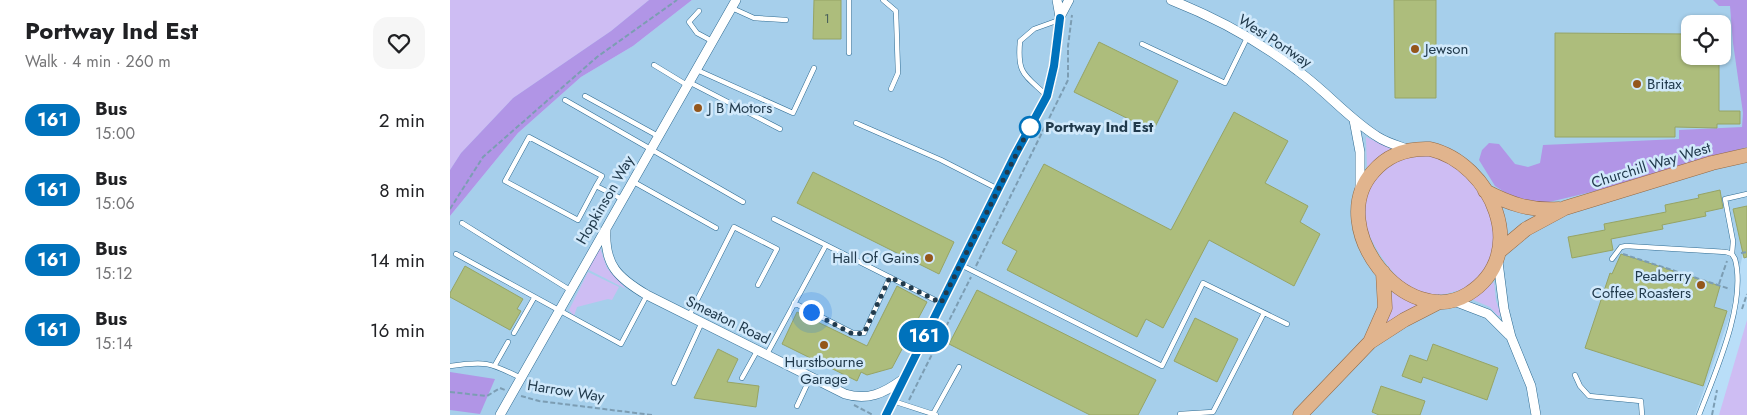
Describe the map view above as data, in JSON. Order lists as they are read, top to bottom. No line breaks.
{"streets":{"main road":["Churchill Way West"],"street":["West Portway","Hopkinson Way","Smeaton Road"],"path":["Harrow Way"]},"crossings":[["West Portway","Churchill Way West"],["Hopkinson Way","Smeaton Road"],["Hopkinson Way","Harrow Way"]],"places":["Jewson","Britax","J B Motors","Portway Ind Est","Hall Of Gains","Peaberry Coffee Roasters","Hurstbourne Garage"],"lines":["bus line 161"],"house_numbers":["1"],"page":{"heading":["Portway Ind Est","Walk · 4 min · 260 m"],"on_map":"161","list":[{"mark":"161","name":"Bus","note":"15:00","value":"2 min"},{"mark":"161","name":"Bus","note":"15:06","value":"8 min"},{"mark":"161","name":"Bus","note":"15:12","value":"14 min"},{"mark":"161","name":"Bus","note":"15:14","value":"16 min"}]}}
